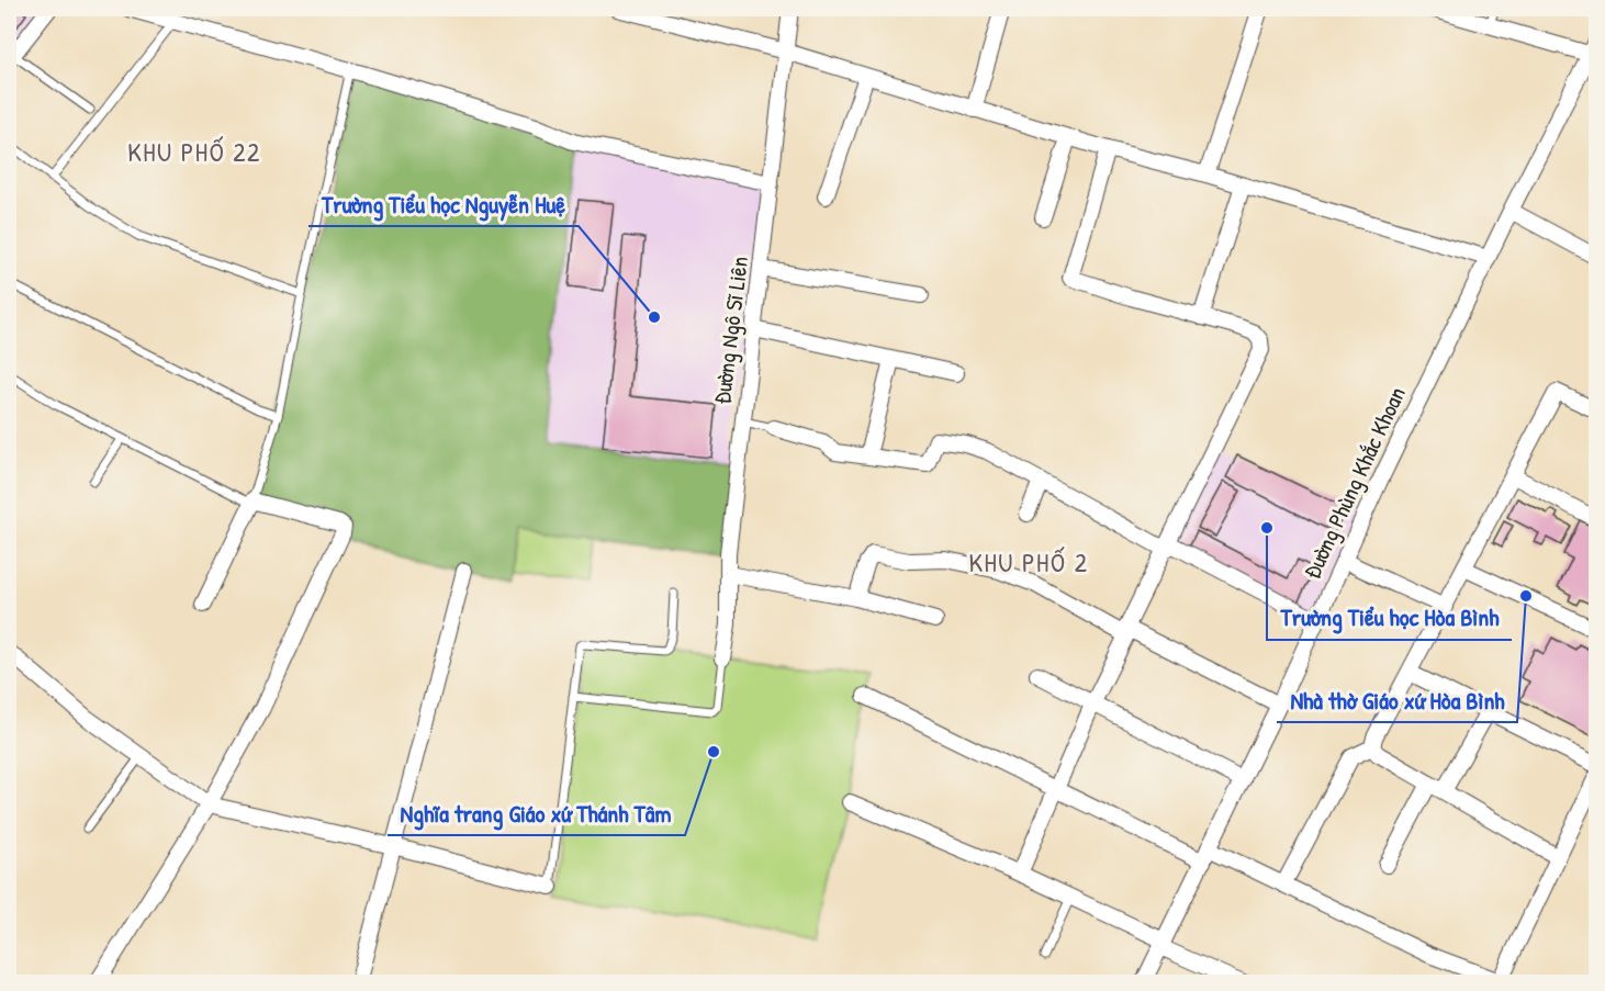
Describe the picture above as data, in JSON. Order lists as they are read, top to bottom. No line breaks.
{"streets":{"street":["Đường Ngô Sĩ Liên","Đường Phùng Khắc Khoan"]},"districts":["KHU PHỐ 22","KHU PHỐ 2"],"places":["Trường Tiểu học Nguyễn Huệ","Trường Tiểu học Hòa Bình","Nhà thờ Giáo xứ Hòa Bình","Nghĩa trang Giáo xứ Thánh Tâm"]}
